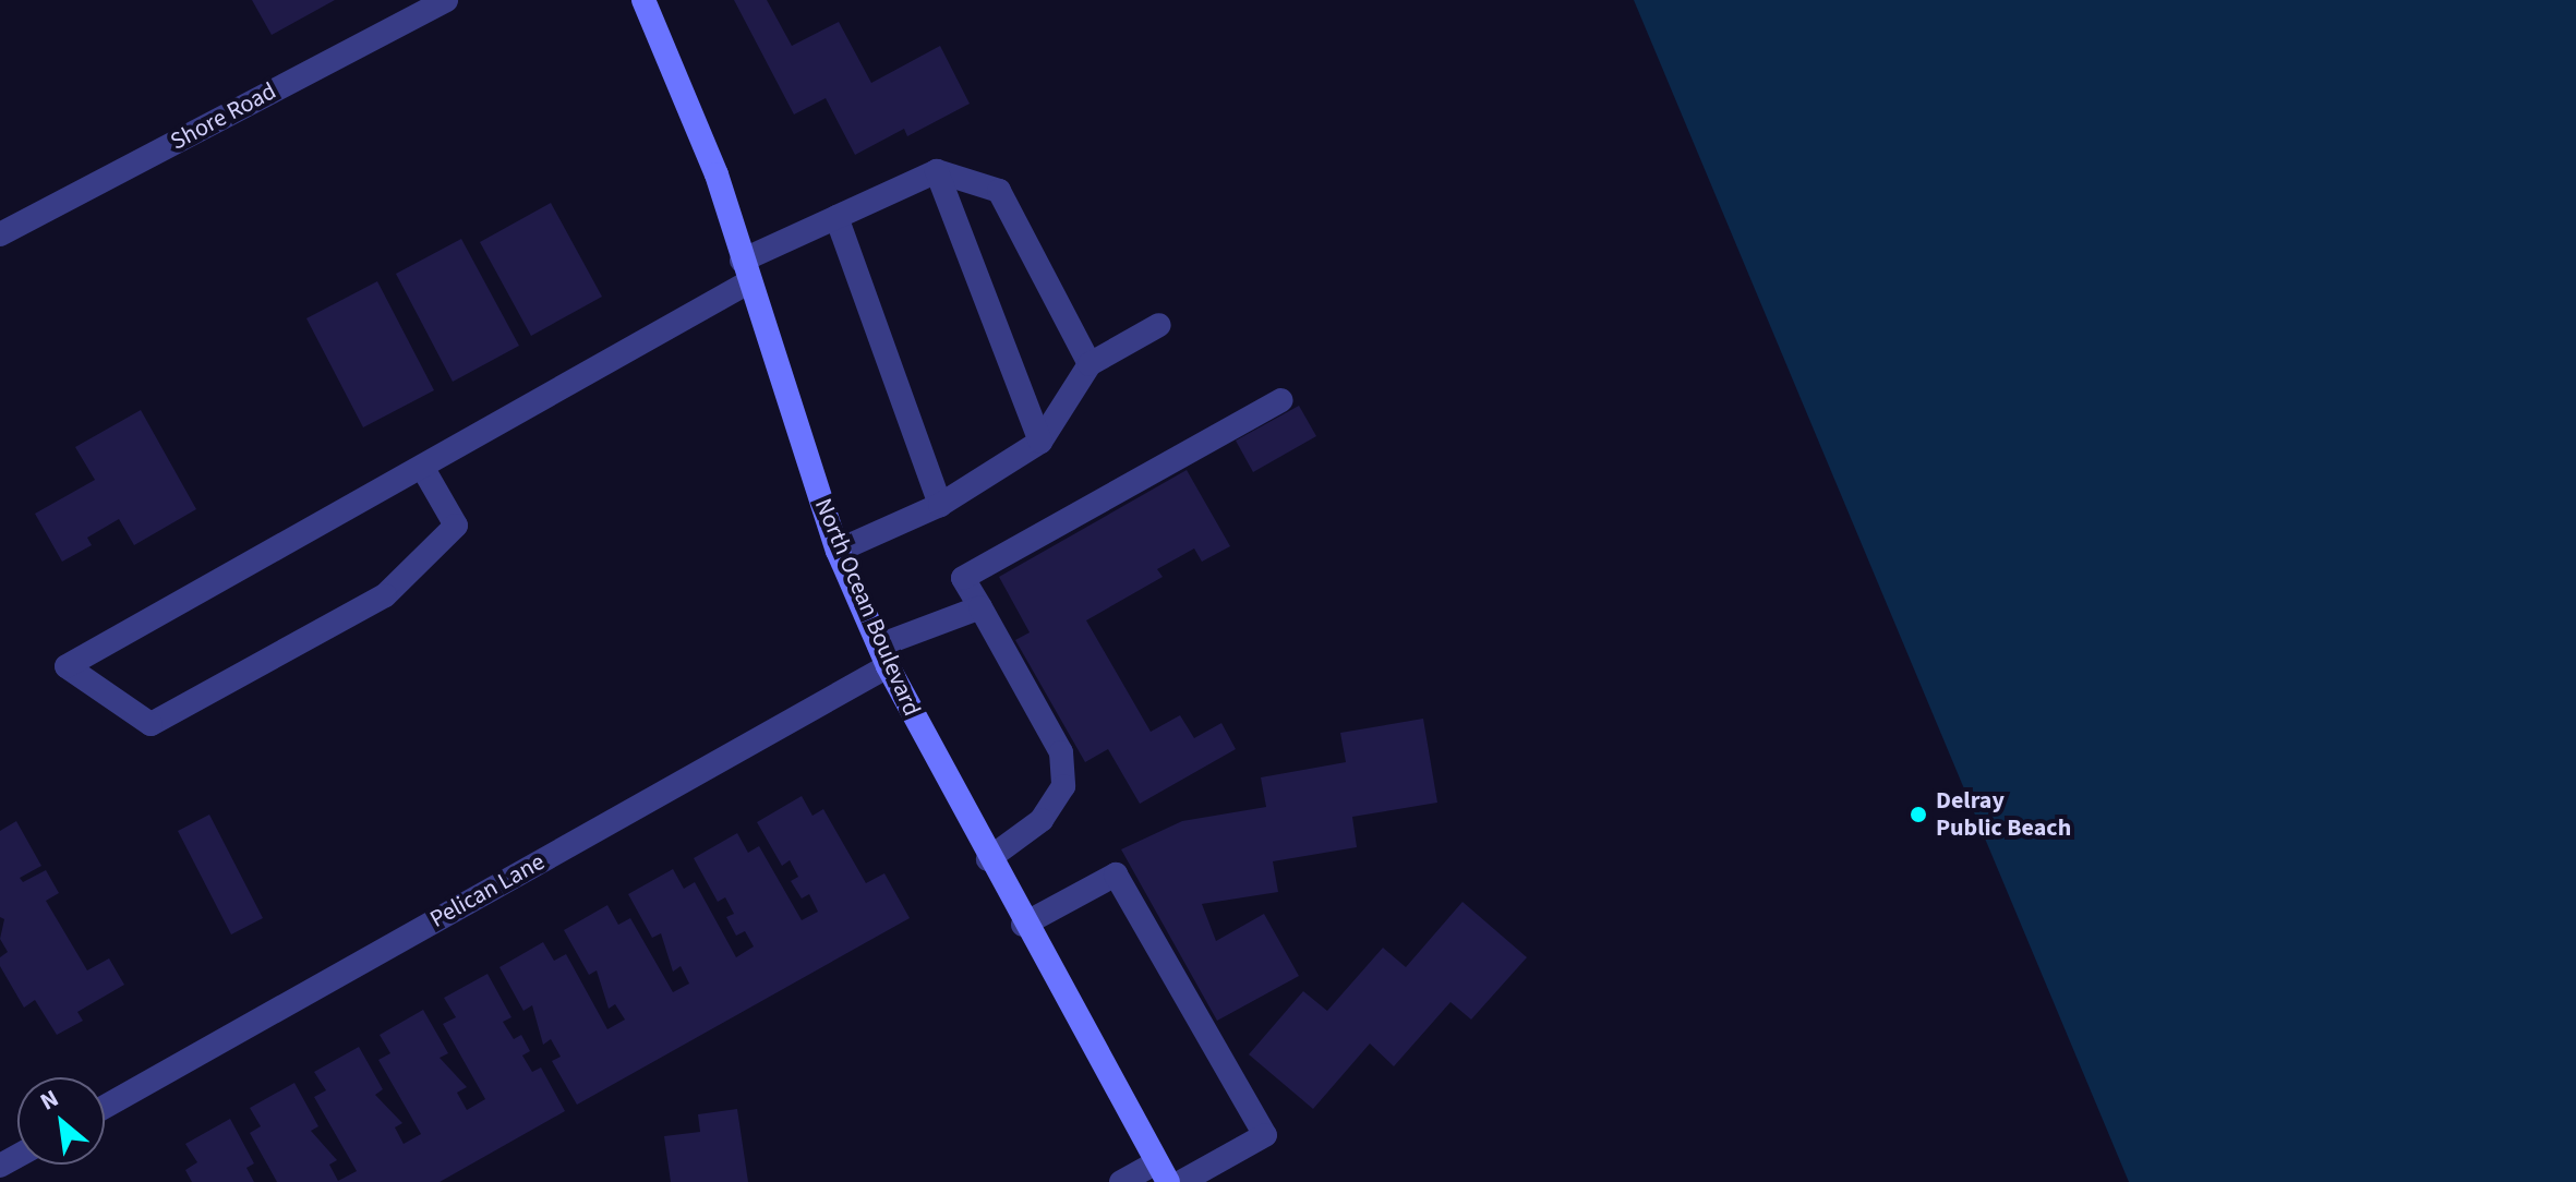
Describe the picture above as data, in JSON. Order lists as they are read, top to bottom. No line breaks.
{"streets":{"main road":["North Ocean Boulevard"],"street":["Shore Road","Pelican Lane"]},"crossings":[["North Ocean Boulevard","Pelican Lane"]],"places":["Delray Public Beach"],"north":"top left"}
